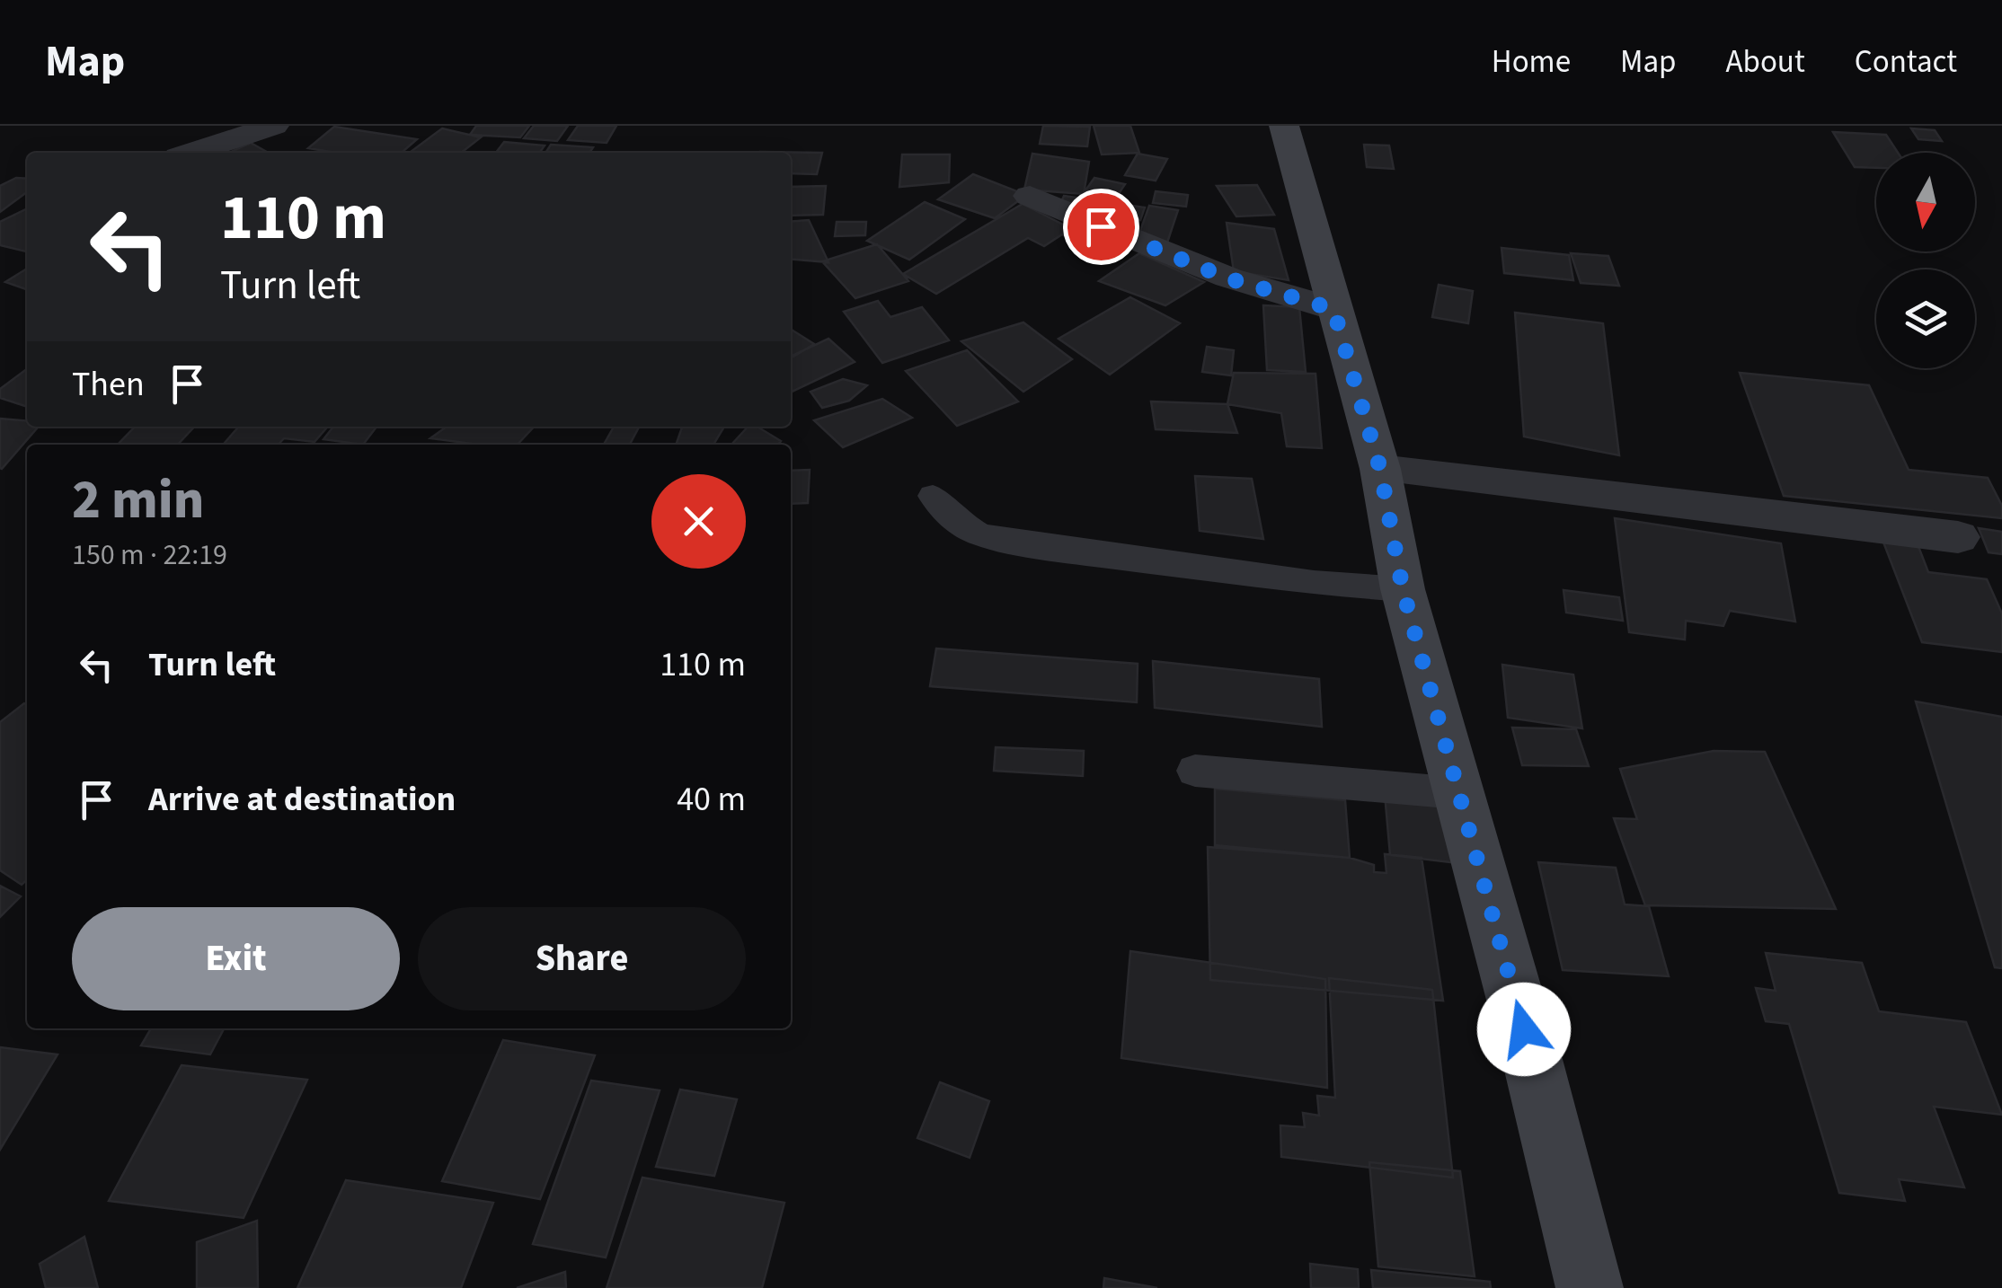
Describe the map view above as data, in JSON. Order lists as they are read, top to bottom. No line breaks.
{"north":"bottom","page":{"header":"Map","nav":["Home","Map","About","Contact"],"turn":["110 m","Turn left"],"then":"Then","heading":["2 min","150 m · 22:19"],"list":[{"name":"Turn left","value":"110 m"},{"name":"Arrive at destination","value":"40 m"}],"buttons":["Exit","Share"]}}
